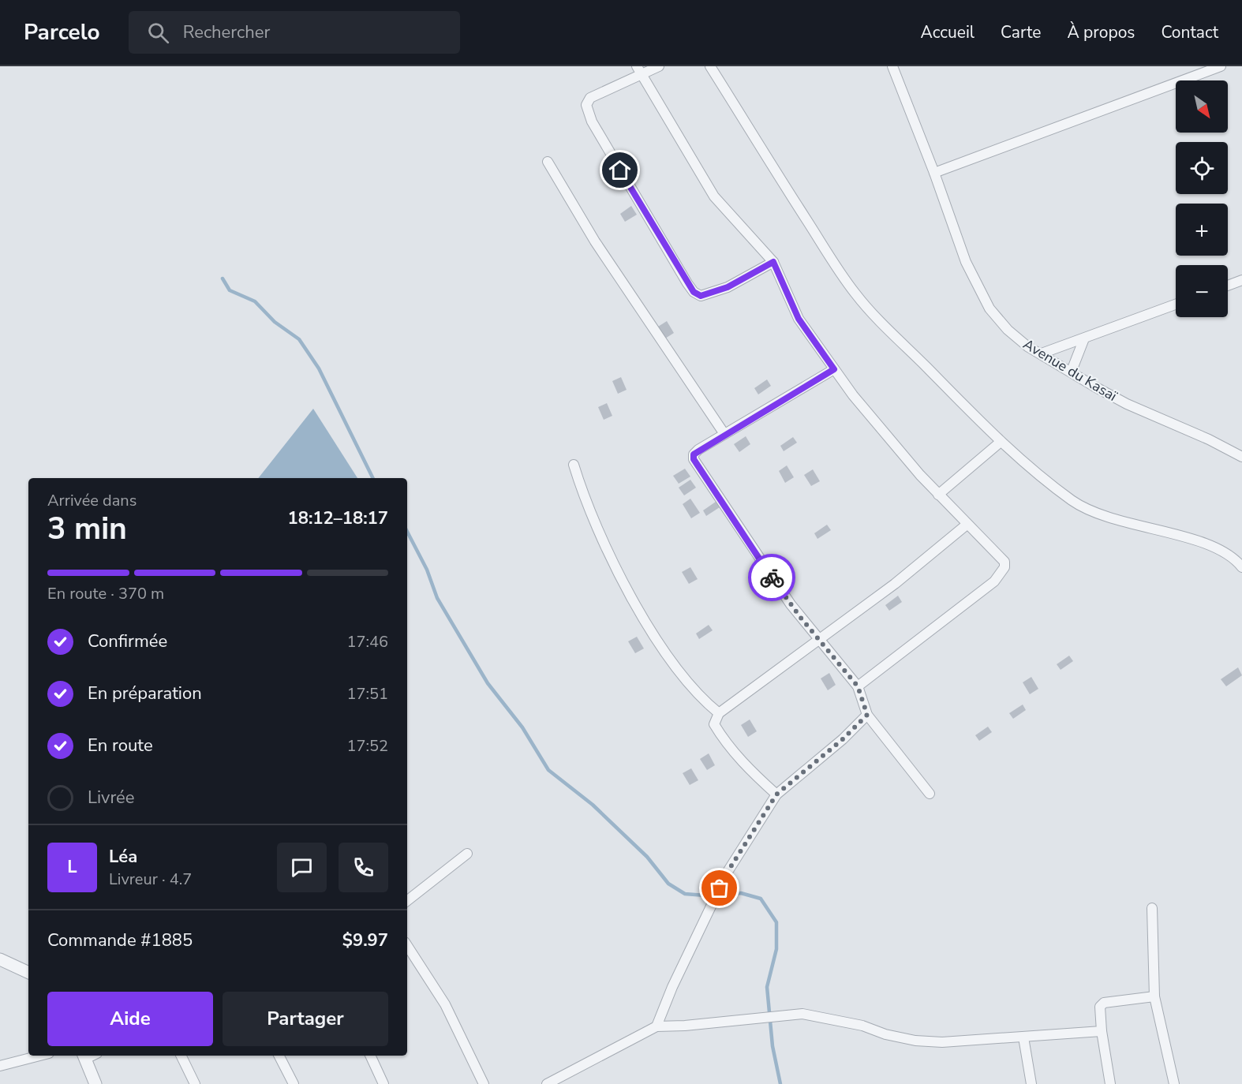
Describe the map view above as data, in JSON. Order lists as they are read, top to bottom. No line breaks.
{"streets":{"street":["Avenue du Kasaï"]},"north":"bottom right","page":{"header":"Parcelo","search":"Rechercher","nav":["Accueil","Carte","À propos","Contact"],"map_buttons":["+","−"],"heading":["3 min","Arrivée dans","18:12–18:17"],"panel":["Léa","Livreur · 4.7","Commande #1885","$9.97"],"bar":"En route · 370 m","list":[["Confirmée","17:46"],["En préparation","17:51"],["En route","17:52"],"Livrée"],"round":"L","buttons":["Aide","Partager"]}}
